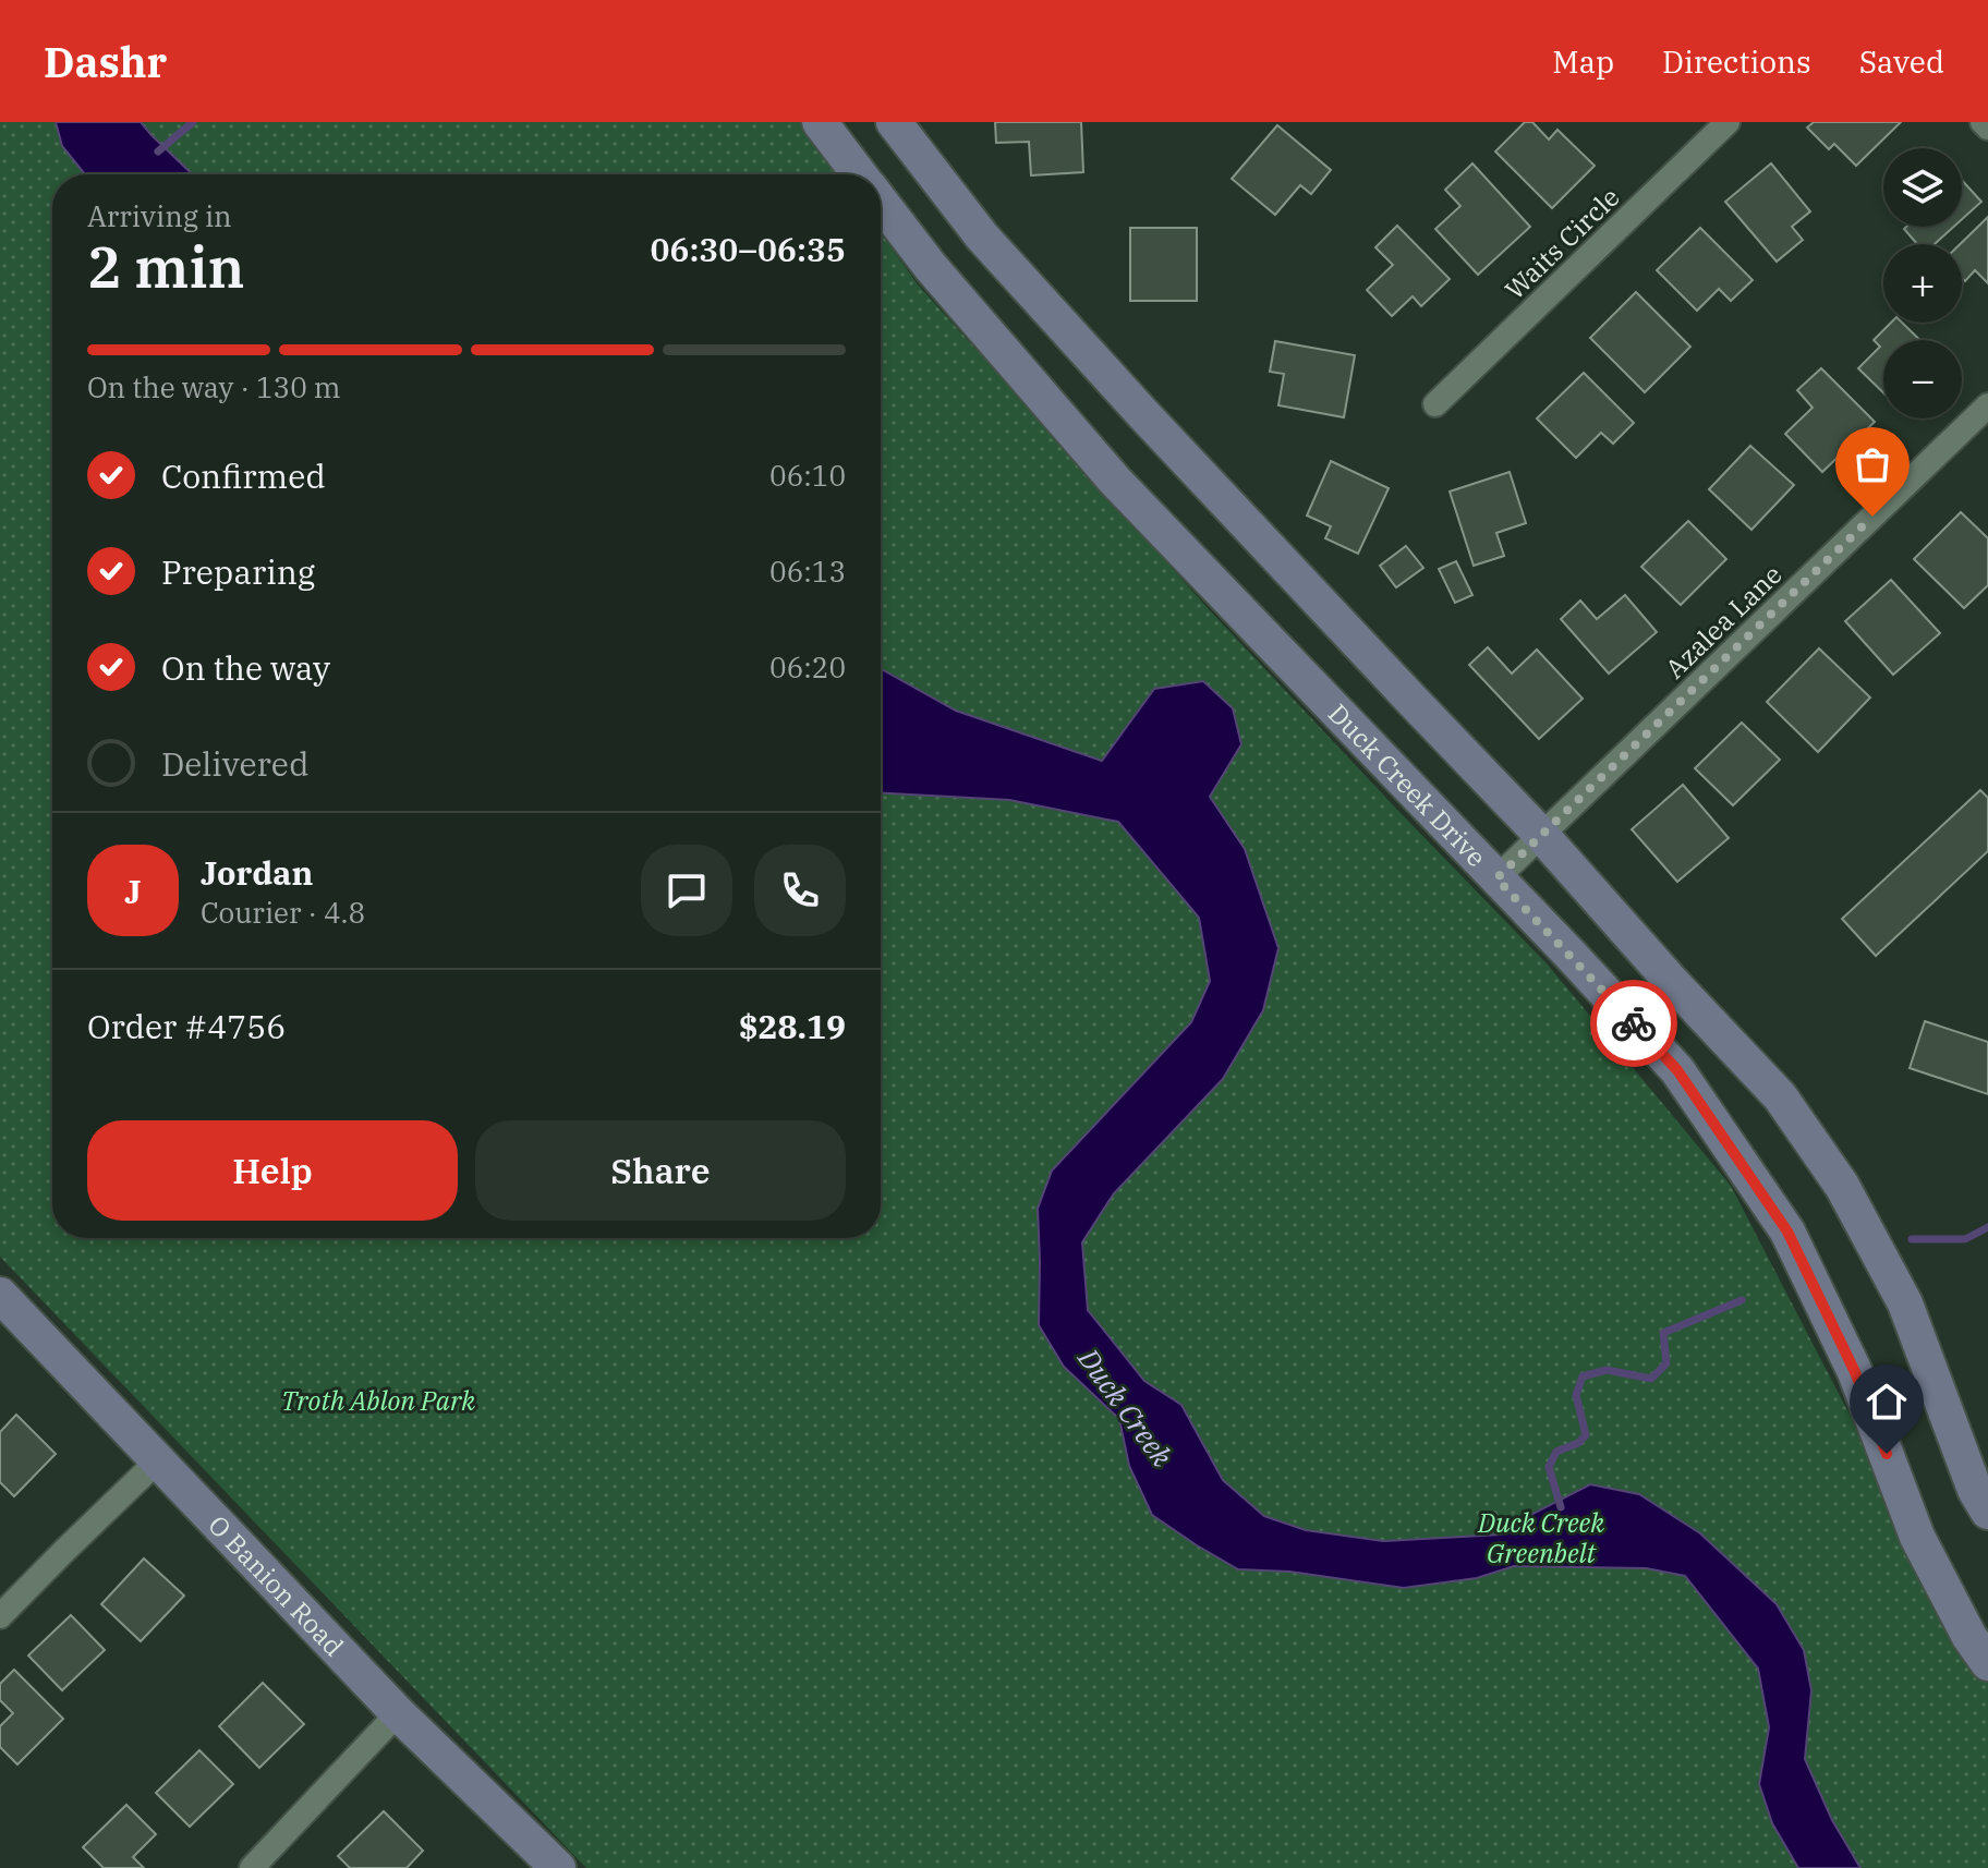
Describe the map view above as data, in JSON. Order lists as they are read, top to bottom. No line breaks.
{"streets":{"main road":["Duck Creek Drive","O Banion Road"],"street":["Waits Circle","Azalea Lane"]},"crossings":[["Azalea Lane","Duck Creek Drive"]],"water":["Duck Creek"],"parks":["Troth Ablon Park","Duck Creek Greenbelt"],"page":{"header":"Dashr","nav":["Map","Directions","Saved"],"map_buttons":["+","−"],"heading":["2 min","Arriving in","06:30–06:35"],"panel":["Jordan","Courier · 4.8","Order #4756","$28.19"],"bar":"On the way · 130 m","list":[["Confirmed","06:10"],["Preparing","06:13"],["On the way","06:20"],"Delivered"],"round":"J","buttons":["Help","Share"]}}
